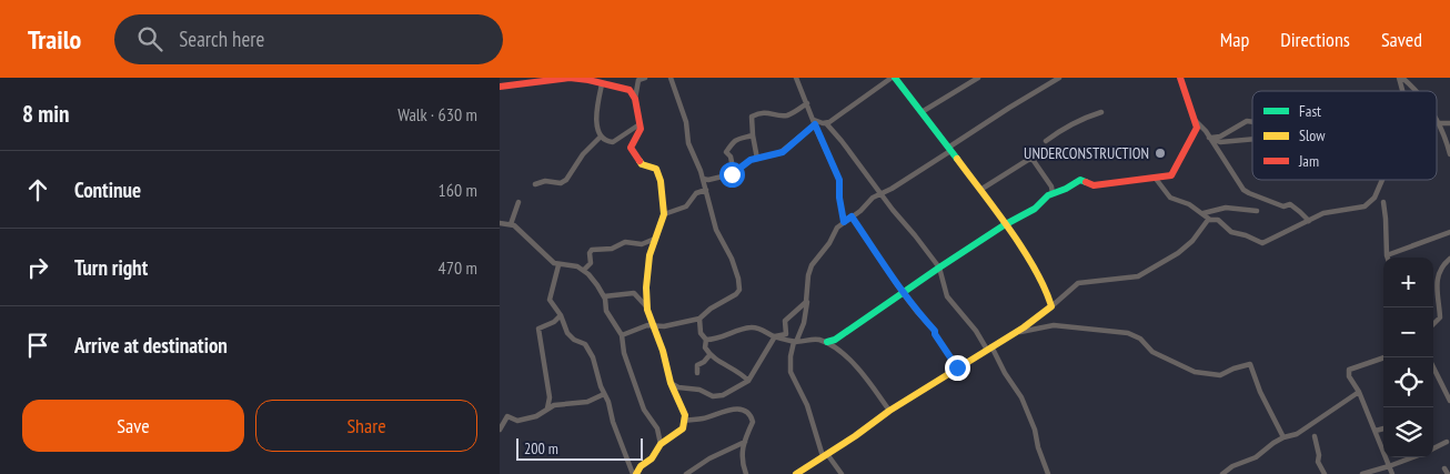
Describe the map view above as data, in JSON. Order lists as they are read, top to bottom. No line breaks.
{"places":["UNDERCONSTRUCTION"],"legend":["Fast","Slow","Jam"],"scale_bar":"200 m","page":{"header":"Trailo","search":"Search here","nav":["Map","Directions","Saved"],"heading":["8 min","Walk · 630 m"],"list":[["Continue","160 m"],["Turn right","470 m"],"Arrive at destination"],"map_buttons":["+","−"],"buttons":["Save","Share"],"scale":"200 m"}}
